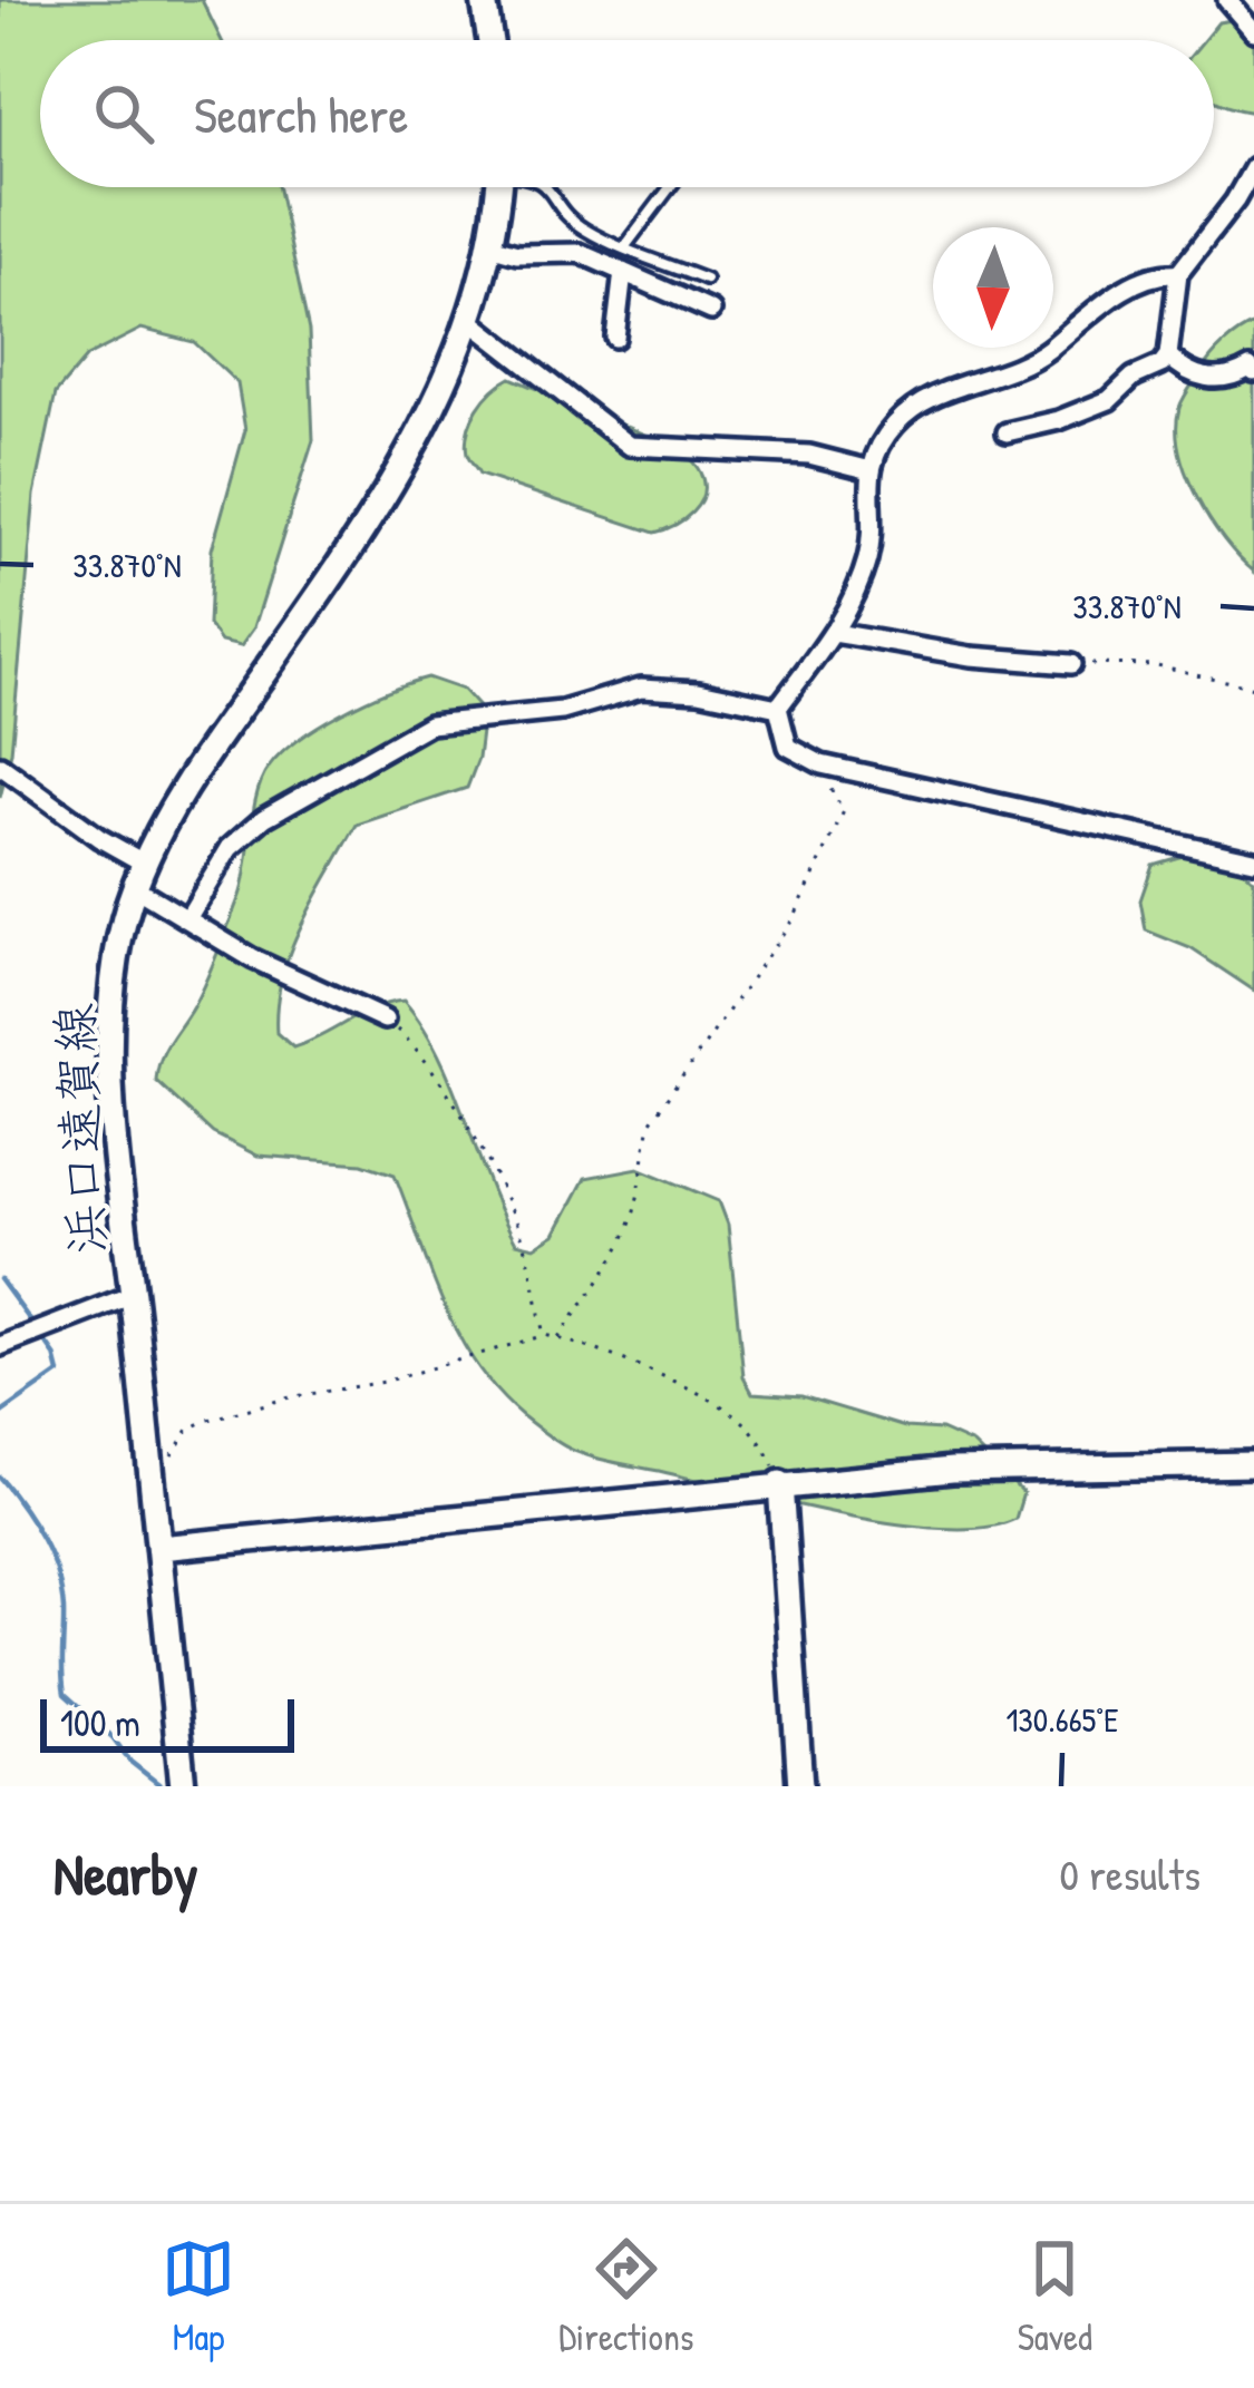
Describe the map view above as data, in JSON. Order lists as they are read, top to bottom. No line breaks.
{"streets":{"main road":["浜口遠賀線"]},"scale_bar":"100 m","north":"bottom","page":{"search":"Search here","scale":"100 m","heading":["Nearby","0 results"],"nav":["Map","Directions","Saved"]},"coordinates":["33.870°N","130.665°E"]}
